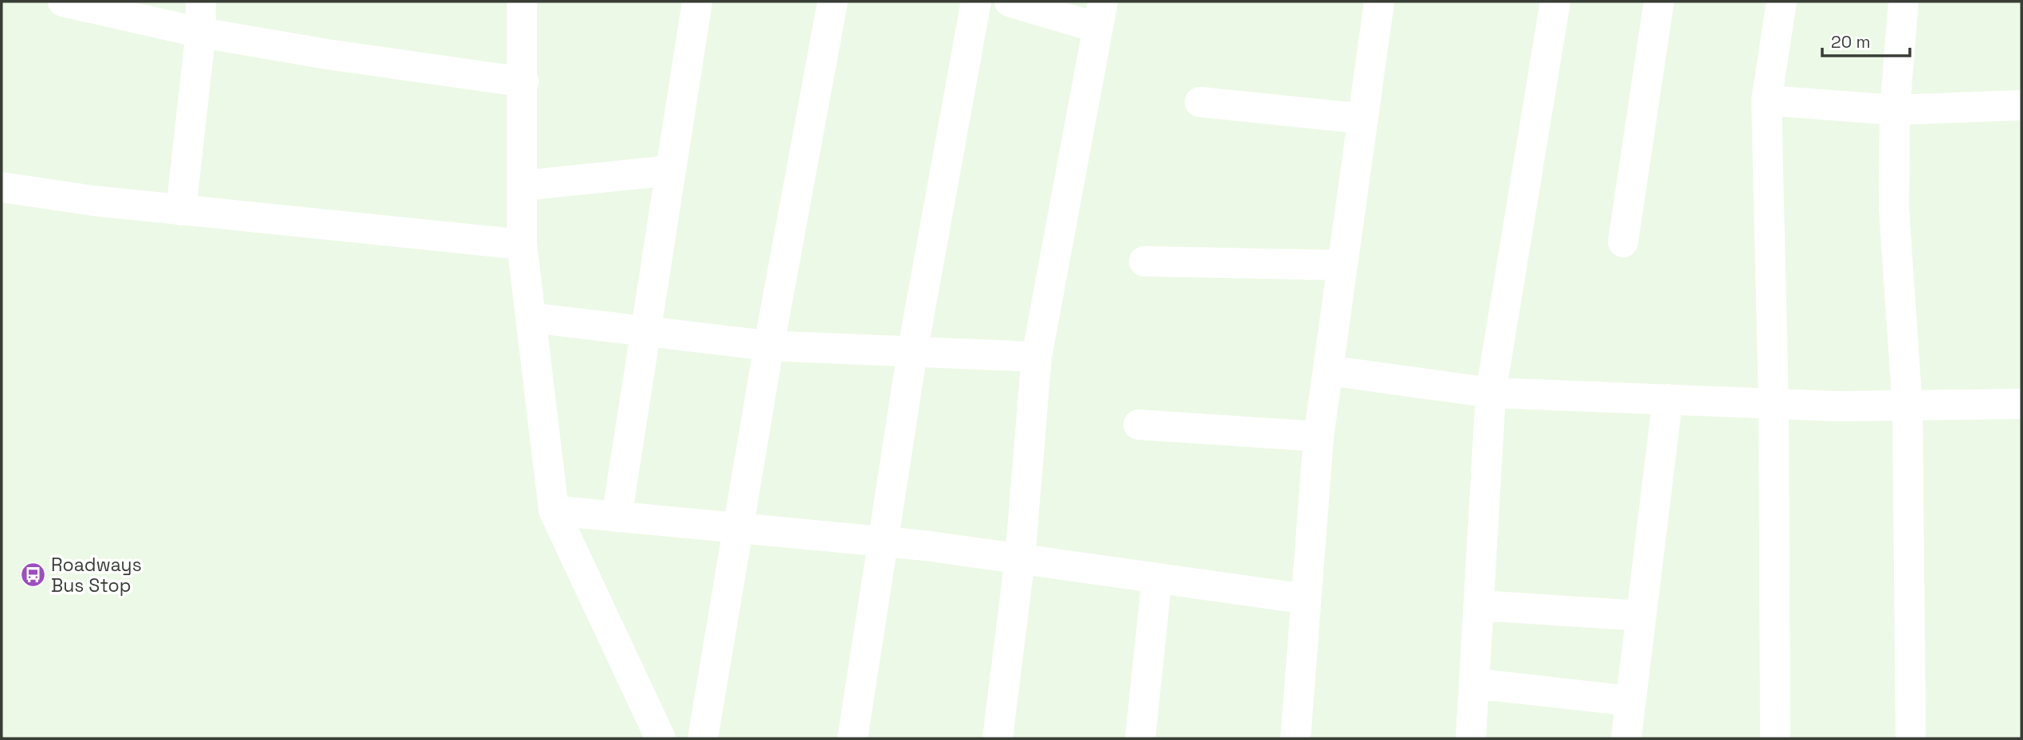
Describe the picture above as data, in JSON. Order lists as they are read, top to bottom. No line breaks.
{"places":{"bus stop":["Roadways Bus Stop"]},"scale_bar":"20 m"}
